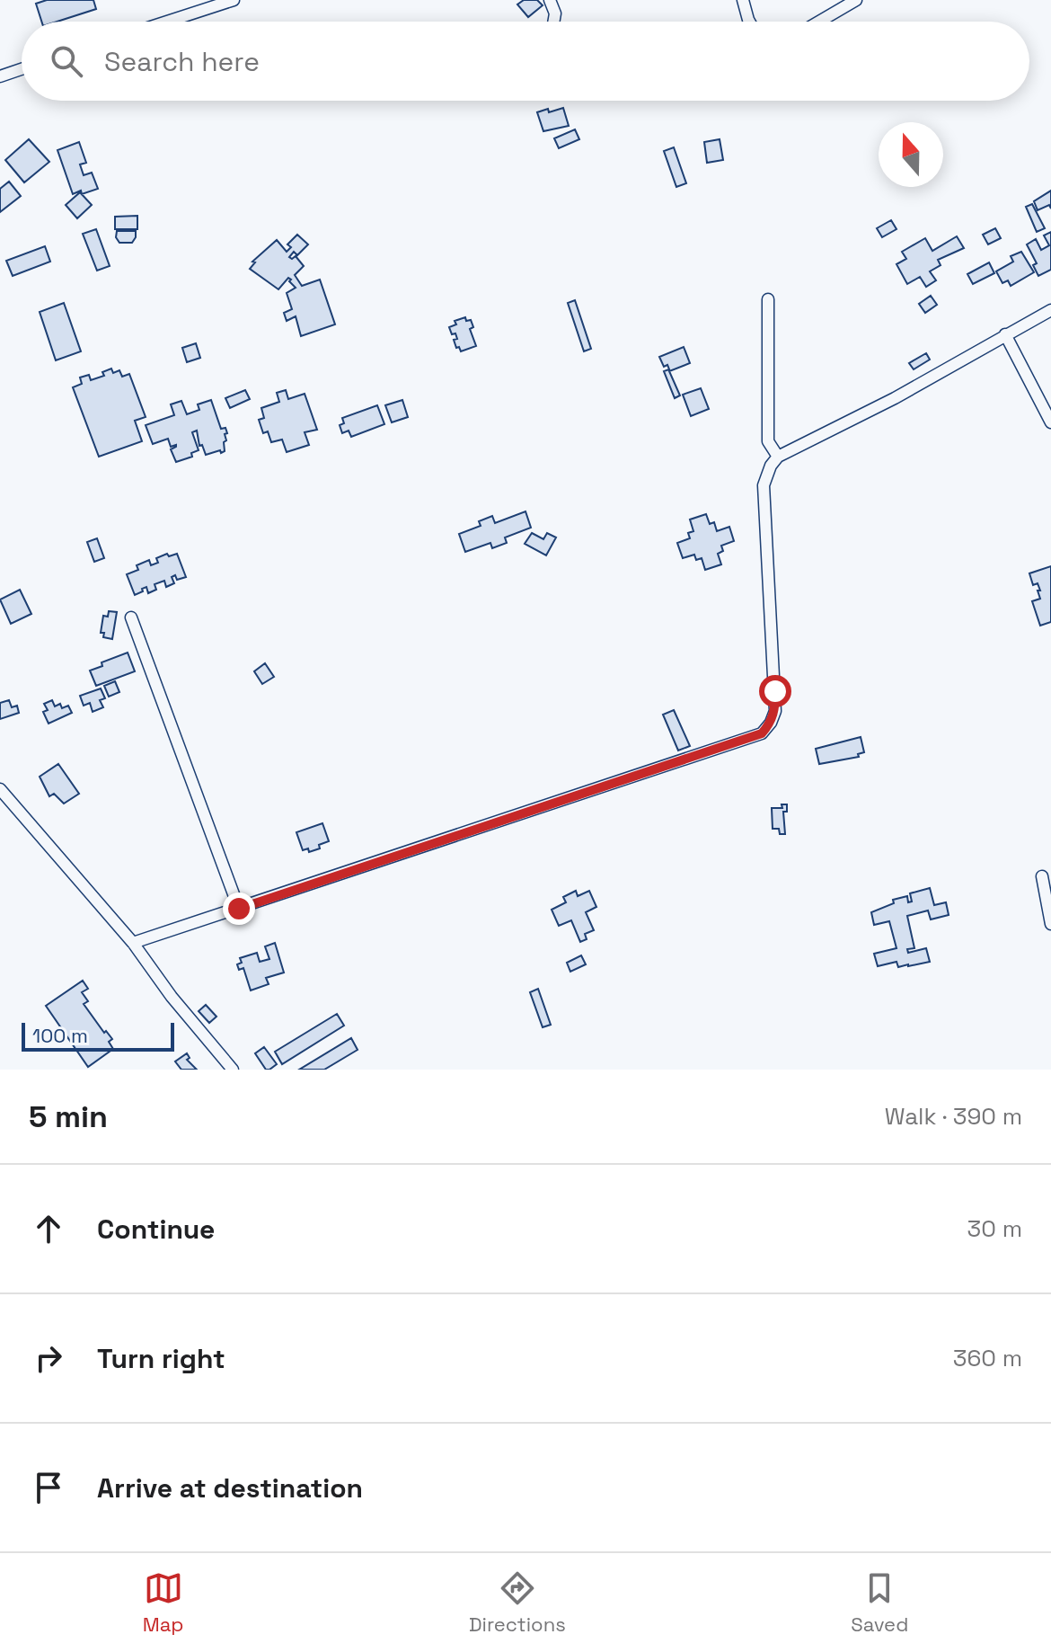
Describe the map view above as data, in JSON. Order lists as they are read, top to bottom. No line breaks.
{"scale_bar":"100 m","north":"top","page":{"search":"Search here","scale":"100 m","heading":["5 min","Walk · 390 m"],"list":[["Continue","30 m"],["Turn right","360 m"],"Arrive at destination"],"nav":["Map","Directions","Saved"]}}
